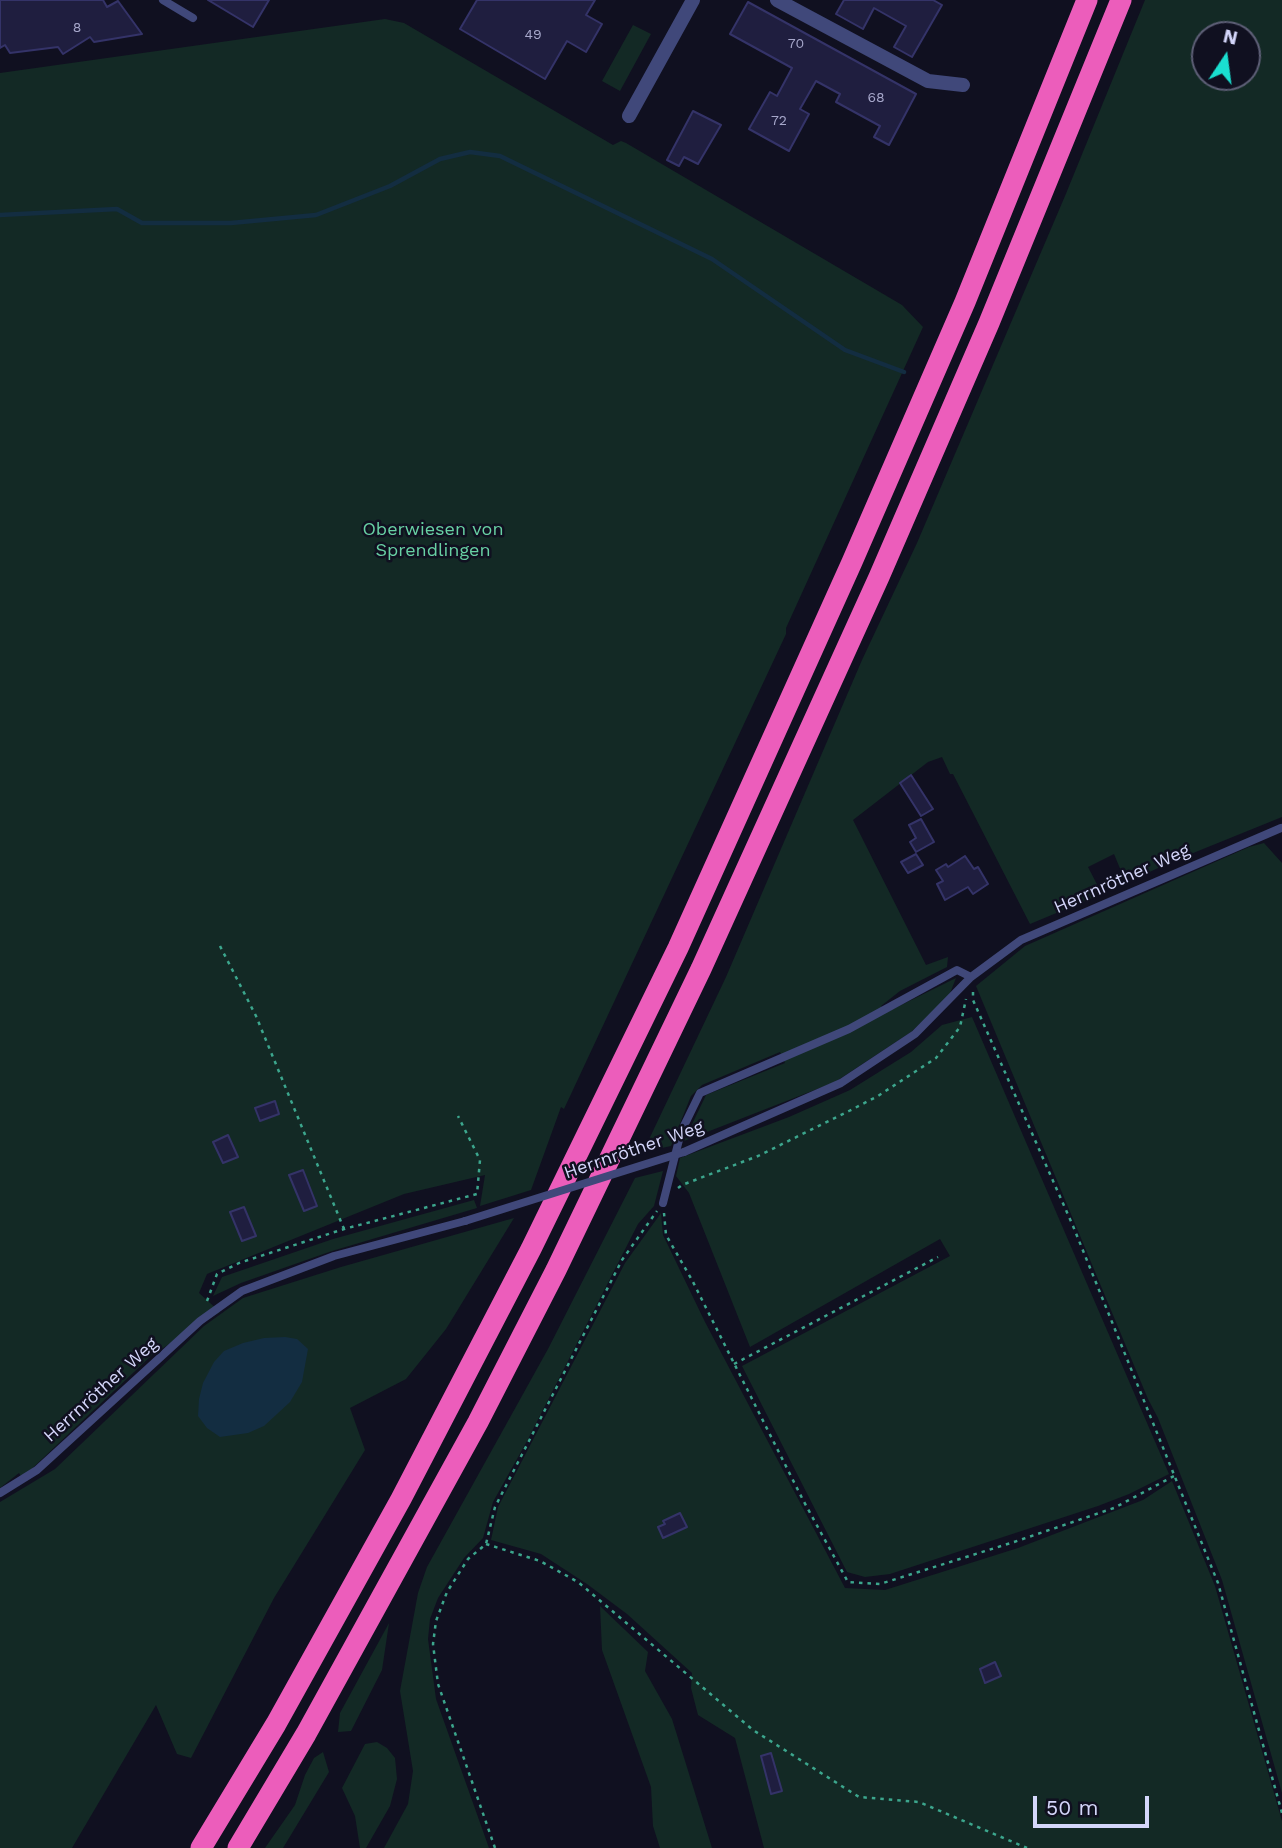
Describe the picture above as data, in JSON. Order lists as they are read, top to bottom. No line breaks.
{"streets":{"lane":["Herrnröther Weg"]},"parks":["Oberwiesen von Sprendlingen"],"house_numbers":["8","49","70","68","72"],"scale_bar":"50 m","north":"top"}
